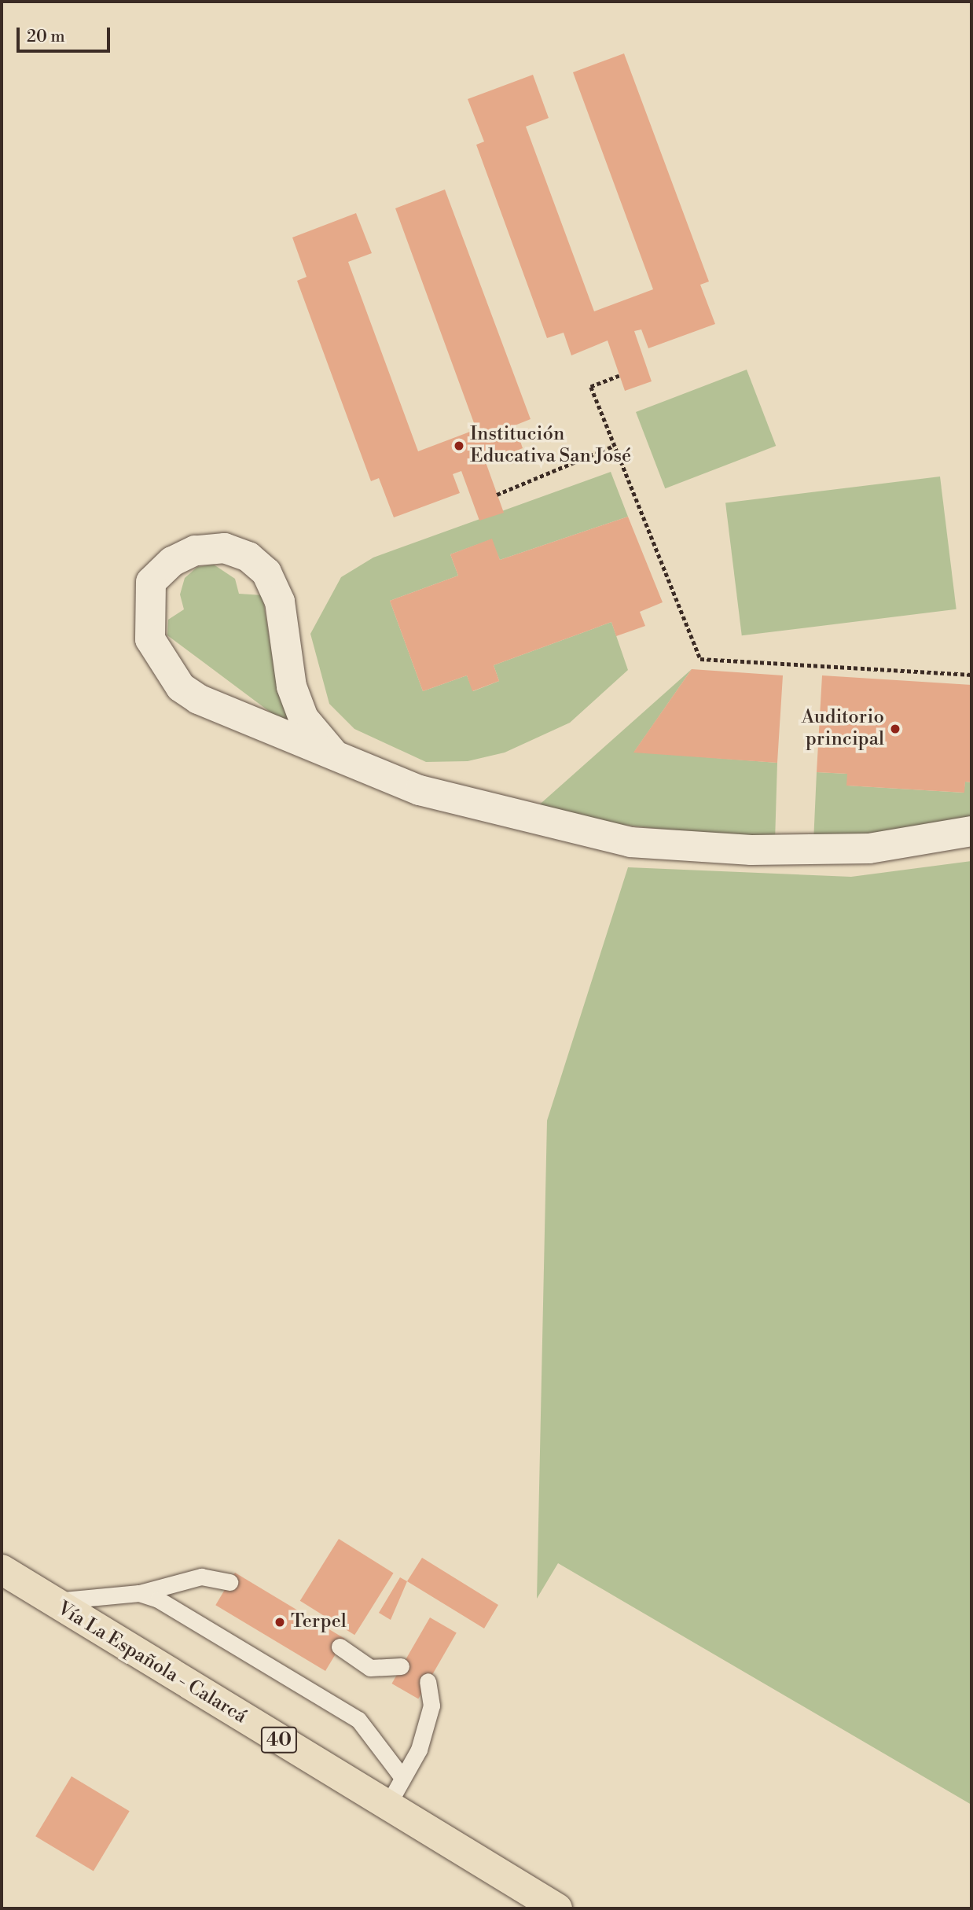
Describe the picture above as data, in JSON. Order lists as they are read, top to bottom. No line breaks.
{"streets":{"highway":["Vía La Española - Calarcá","40"]},"places":["Institución Educativa San José","Auditorio principal","Terpel"],"scale_bar":"20 m"}
